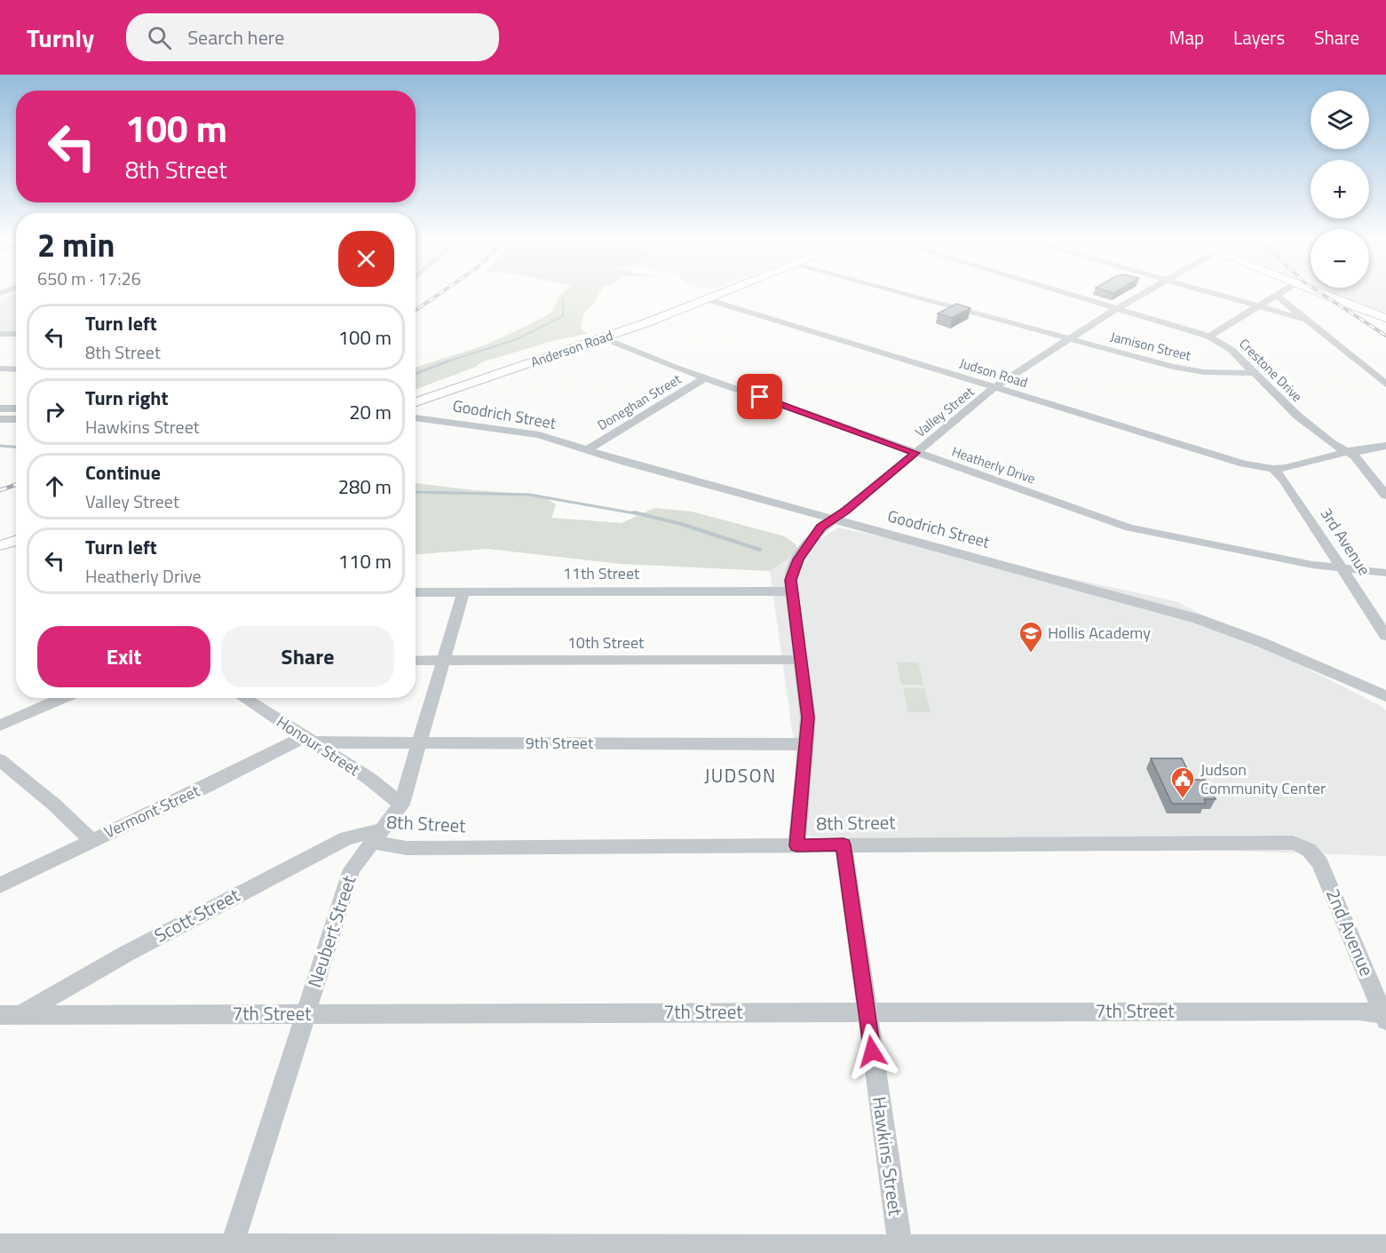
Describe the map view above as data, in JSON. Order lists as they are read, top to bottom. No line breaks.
{"streets":{"main road":["Anderson Road"],"street":["Jamison Street","Crestone Drive","Judson Road","Doneghan Street","Valley Street","Goodrich Street","Heatherly Drive","3rd Avenue","11th Street","10th Street","9th Street","Honour Street","Vermont Street","8th Street","Scott Street","Neubert Street","2nd Avenue","7th Street","Hawkins Street"]},"crossings":[["Jamison Street","Crestone Drive"],["Jamison Street","Valley Street"],["Anderson Road","Judson Road"],["Anderson Road","Heatherly Drive"],["Crestone Drive","Valley Street"],["Judson Road","Valley Street"],["Judson Road","3rd Avenue"],["Doneghan Street","Goodrich Street"],["Doneghan Street","Heatherly Drive"],["Valley Street","Goodrich Street"],["Valley Street","Heatherly Drive"],["Heatherly Drive","3rd Avenue"],["11th Street","Neubert Street"],["10th Street","Neubert Street"],["9th Street","Honour Street"],["9th Street","Vermont Street"],["9th Street","Neubert Street"],["Honour Street","Vermont Street"],["Honour Street","Neubert Street"],["8th Street","Scott Street"],["8th Street","Neubert Street"],["8th Street","2nd Avenue"],["8th Street","Hawkins Street"],["Scott Street","Neubert Street"],["Scott Street","7th Street"],["Neubert Street","7th Street"],["2nd Avenue","7th Street"],["7th Street","Hawkins Street"]],"districts":["JUDSON"],"places":{"school or university":["Hollis Academy"],"public building":["Judson Community Center"]},"page":{"header":"Turnly","search":"Search here","nav":["Map","Layers","Share"],"map_buttons":["+","−"],"turn":["100 m","8th Street"],"heading":["2 min","650 m · 17:26"],"list":[{"name":"Turn left","note":"8th Street","value":"100 m"},{"name":"Turn right","note":"Hawkins Street","value":"20 m"},{"name":"Continue","note":"Valley Street","value":"280 m"},{"name":"Turn left","note":"Heatherly Drive","value":"110 m"}],"buttons":["Exit","Share"]}}
